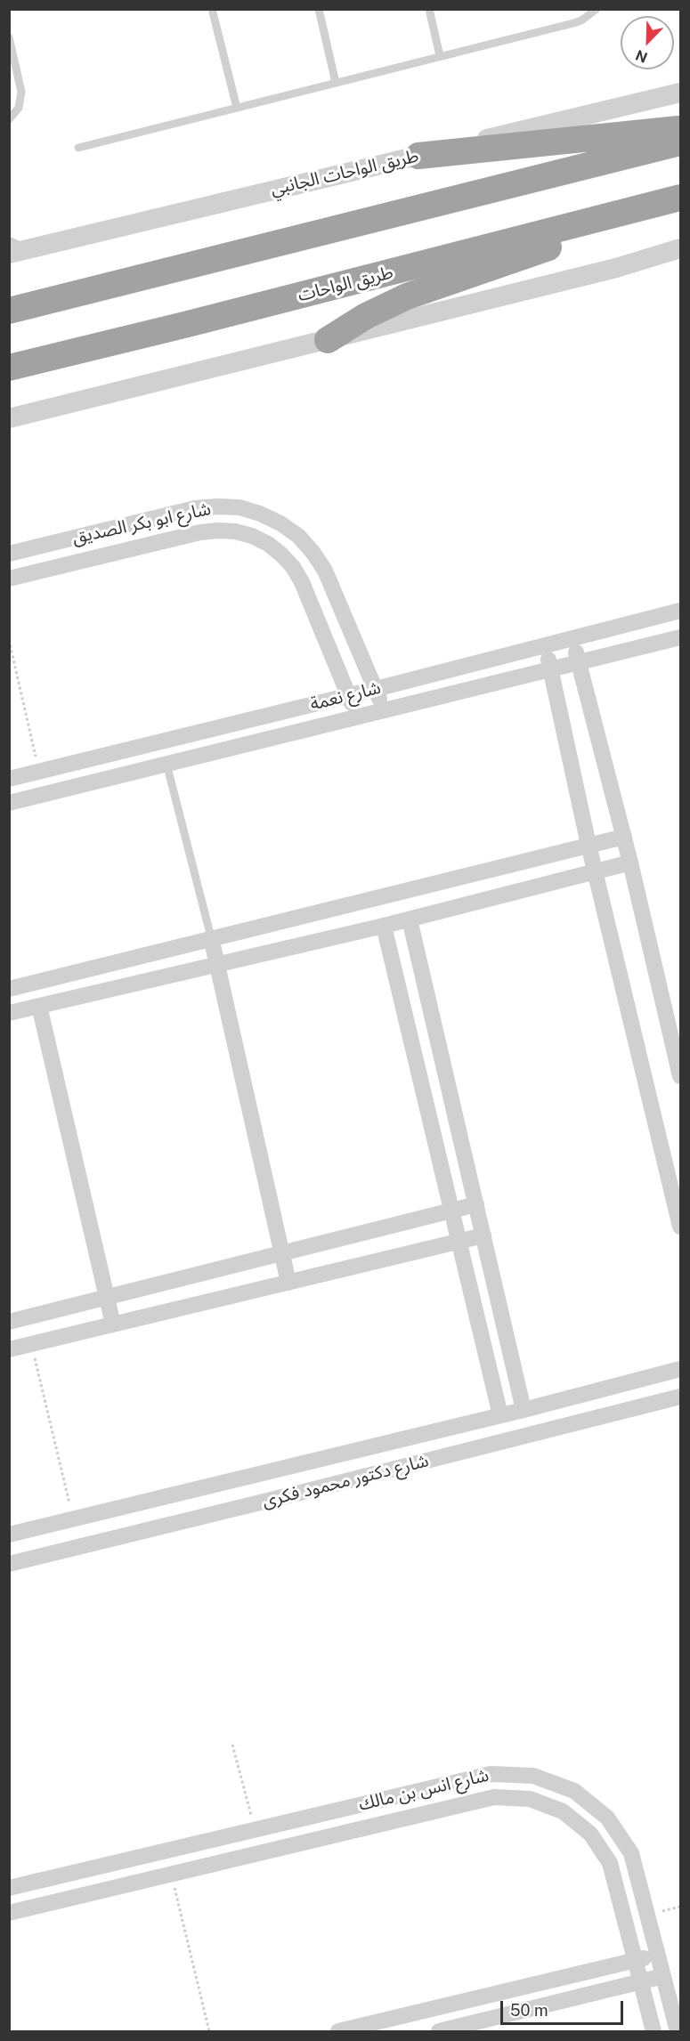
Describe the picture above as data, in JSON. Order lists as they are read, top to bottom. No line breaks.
{"streets":{"highway":["طريق الواحات"],"street":["طريق الواحات الجانبي","شارع ابو بكر الصديق","شارع نعمة","شارع دكتور محمود فكرى","شارع انس بن مالك"]},"crossings":[["شارع ابو بكر الصديق","شارع نعمة"]],"scale_bar":"50 m","north":"bottom left"}
